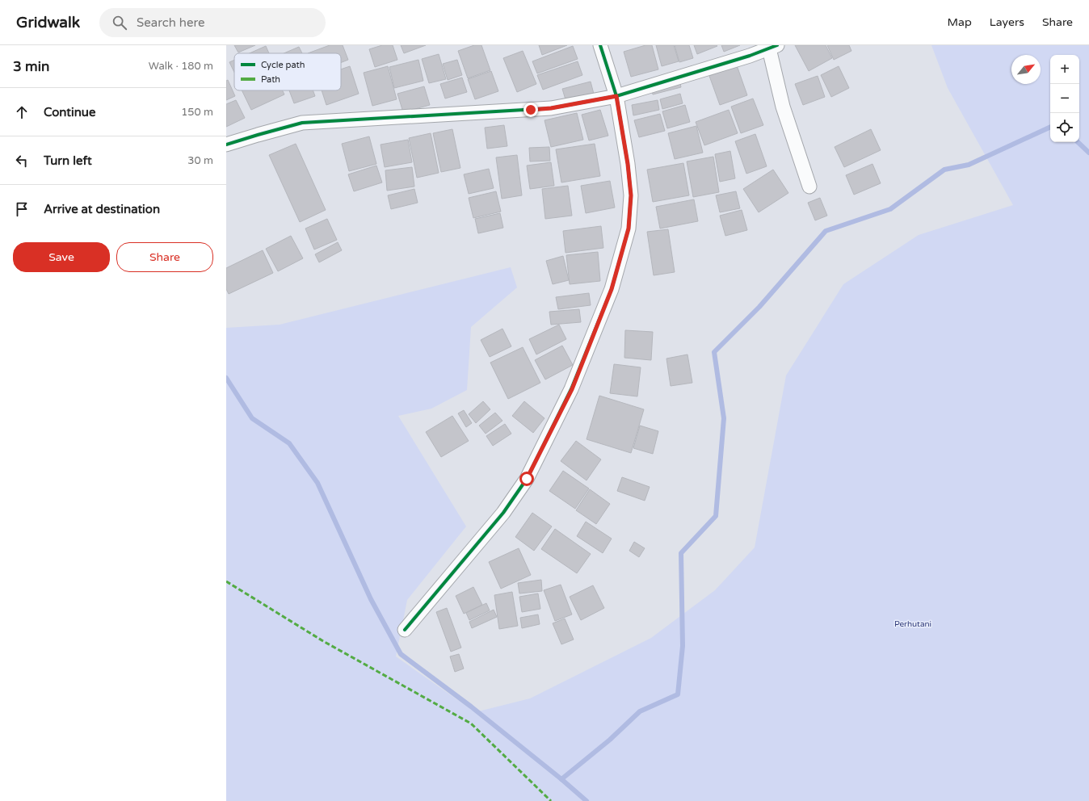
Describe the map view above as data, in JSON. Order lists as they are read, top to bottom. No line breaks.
{"parks":["Perhutani"],"legend":["Cycle path","Path"],"north":"top right","page":{"header":"Gridwalk","search":"Search here","nav":["Map","Layers","Share"],"heading":["3 min","Walk · 180 m"],"map_buttons":["+","−"],"list":[["Continue","150 m"],["Turn left","30 m"],"Arrive at destination"],"buttons":["Save","Share"]}}
